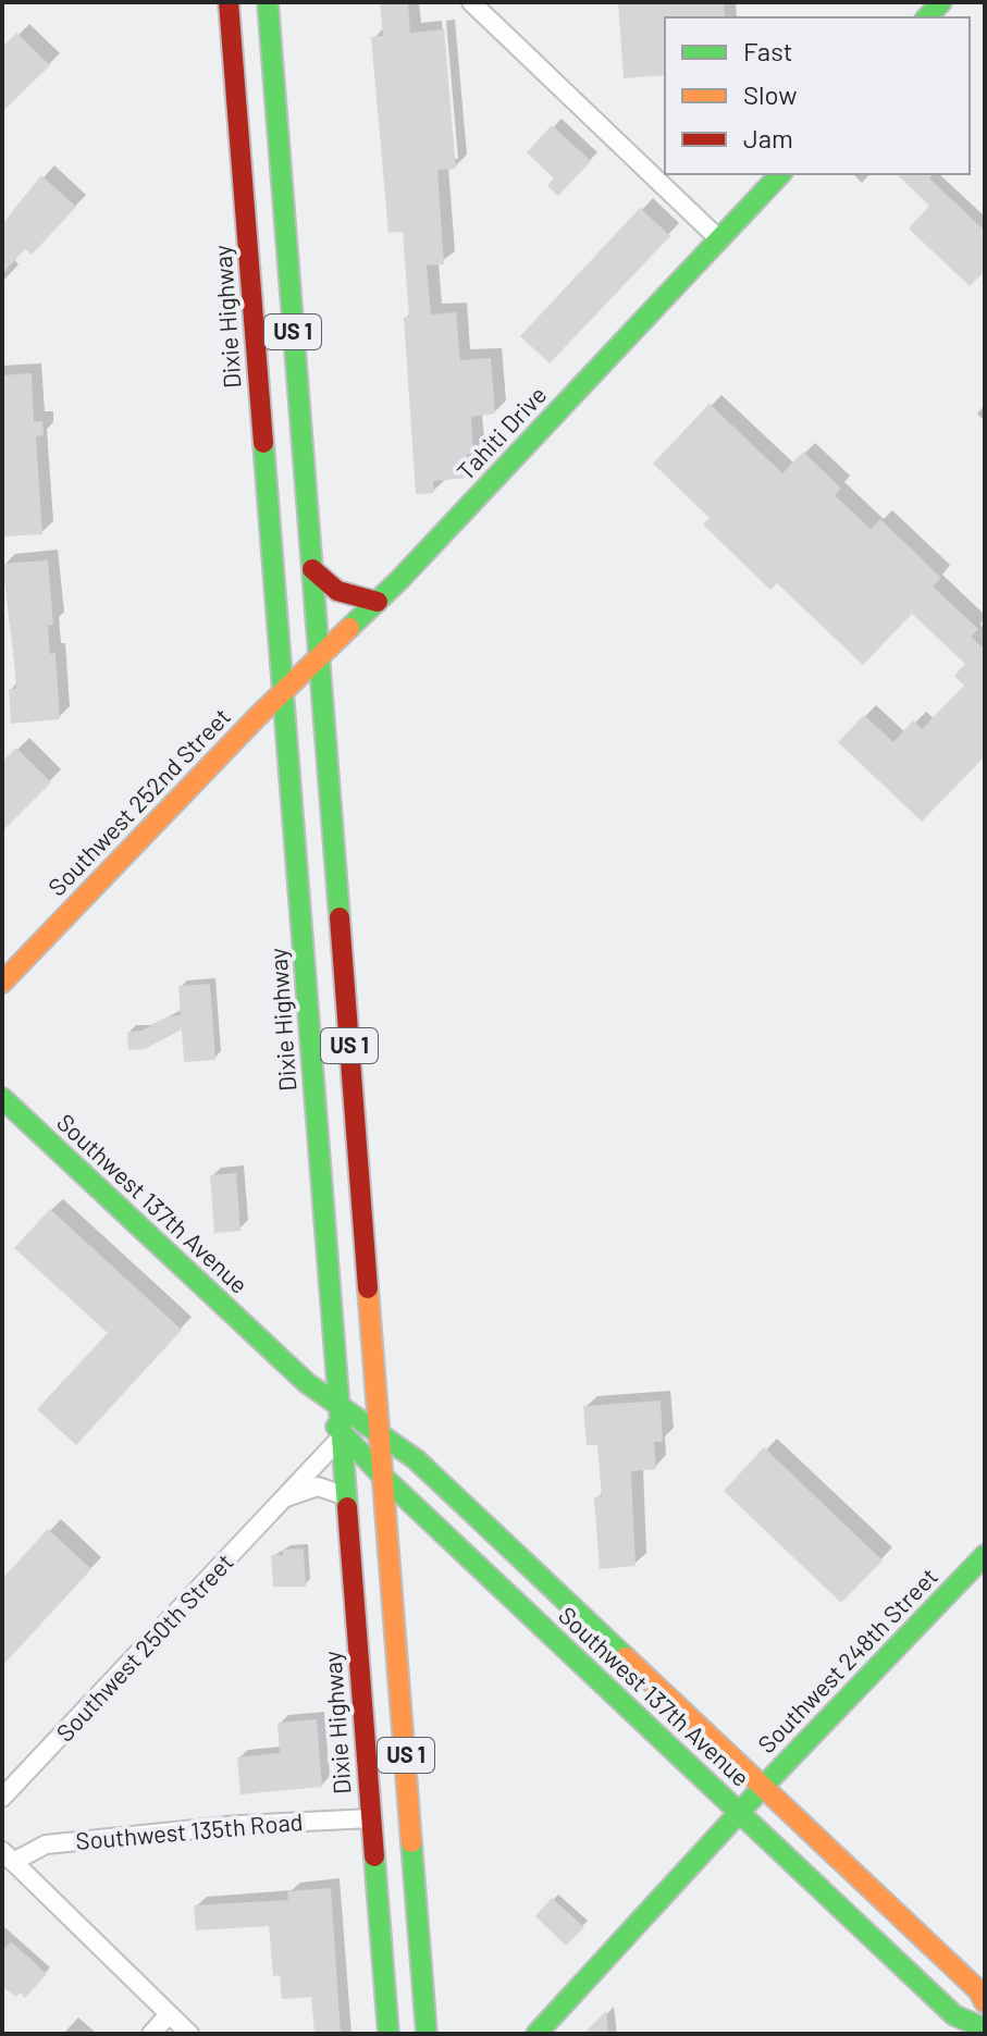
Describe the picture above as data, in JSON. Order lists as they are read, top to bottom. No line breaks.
{"streets":{"main road":["Dixie Highway","US 1","Tahiti Drive","Southwest 252nd Street","Southwest 137th Avenue","Southwest 248th Street"],"street":["Southwest 250th Street","Southwest 135th Road"]},"crossings":[["Dixie Highway","Southwest 252nd Street"],["Dixie Highway","Southwest 137th Avenue"],["Dixie Highway","Southwest 250th Street"],["Dixie Highway","Southwest 135th Road"],["US 1","Tahiti Drive"],["US 1","Southwest 252nd Street"],["US 1","Southwest 137th Avenue"],["Tahiti Drive","Southwest 252nd Street"],["Southwest 137th Avenue","Southwest 250th Street"],["Southwest 137th Avenue","Southwest 248th Street"]],"legend":["Fast","Slow","Jam"]}
